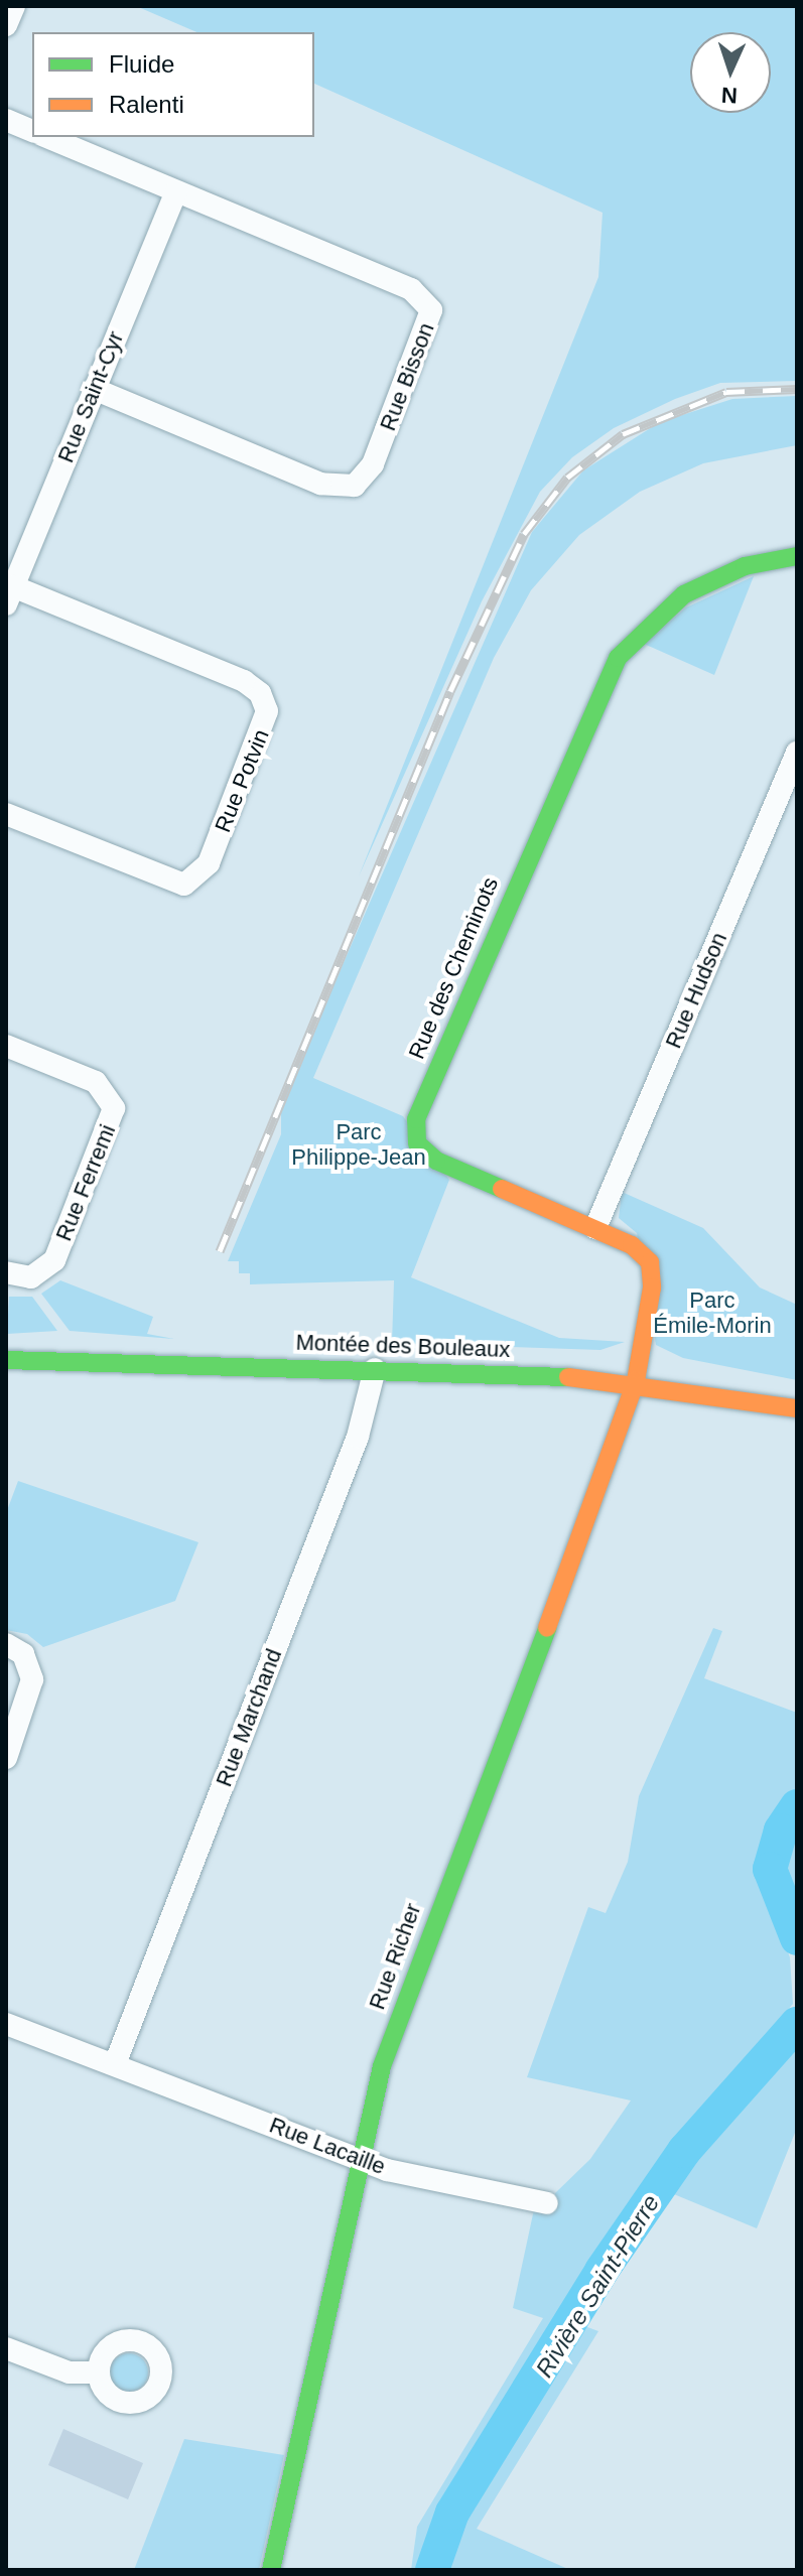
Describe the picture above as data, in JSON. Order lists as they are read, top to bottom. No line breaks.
{"streets":{"street":["Rue Bisson","Rue Saint-Cyr","Rue Potvin","Rue des Cheminots","Rue Hudson","Rue Ferremi","Montée des Bouleaux","Rue Marchand","Rue Richer","Rue Lacaille"]},"crossings":[["Rue Bisson","Rue Saint-Cyr"],["Rue Saint-Cyr","Rue Potvin"],["Rue des Cheminots","Rue Hudson"],["Rue des Cheminots","Montée des Bouleaux"],["Rue des Cheminots","Rue Richer"],["Montée des Bouleaux","Rue Marchand"],["Montée des Bouleaux","Rue Richer"],["Rue Marchand","Rue Lacaille"],["Rue Richer","Rue Lacaille"]],"water":["Rivière Saint-Pierre"],"parks":["Parc Philippe-Jean","Parc Émile-Morin"],"legend":["Fluide","Ralenti"],"north":"bottom"}
